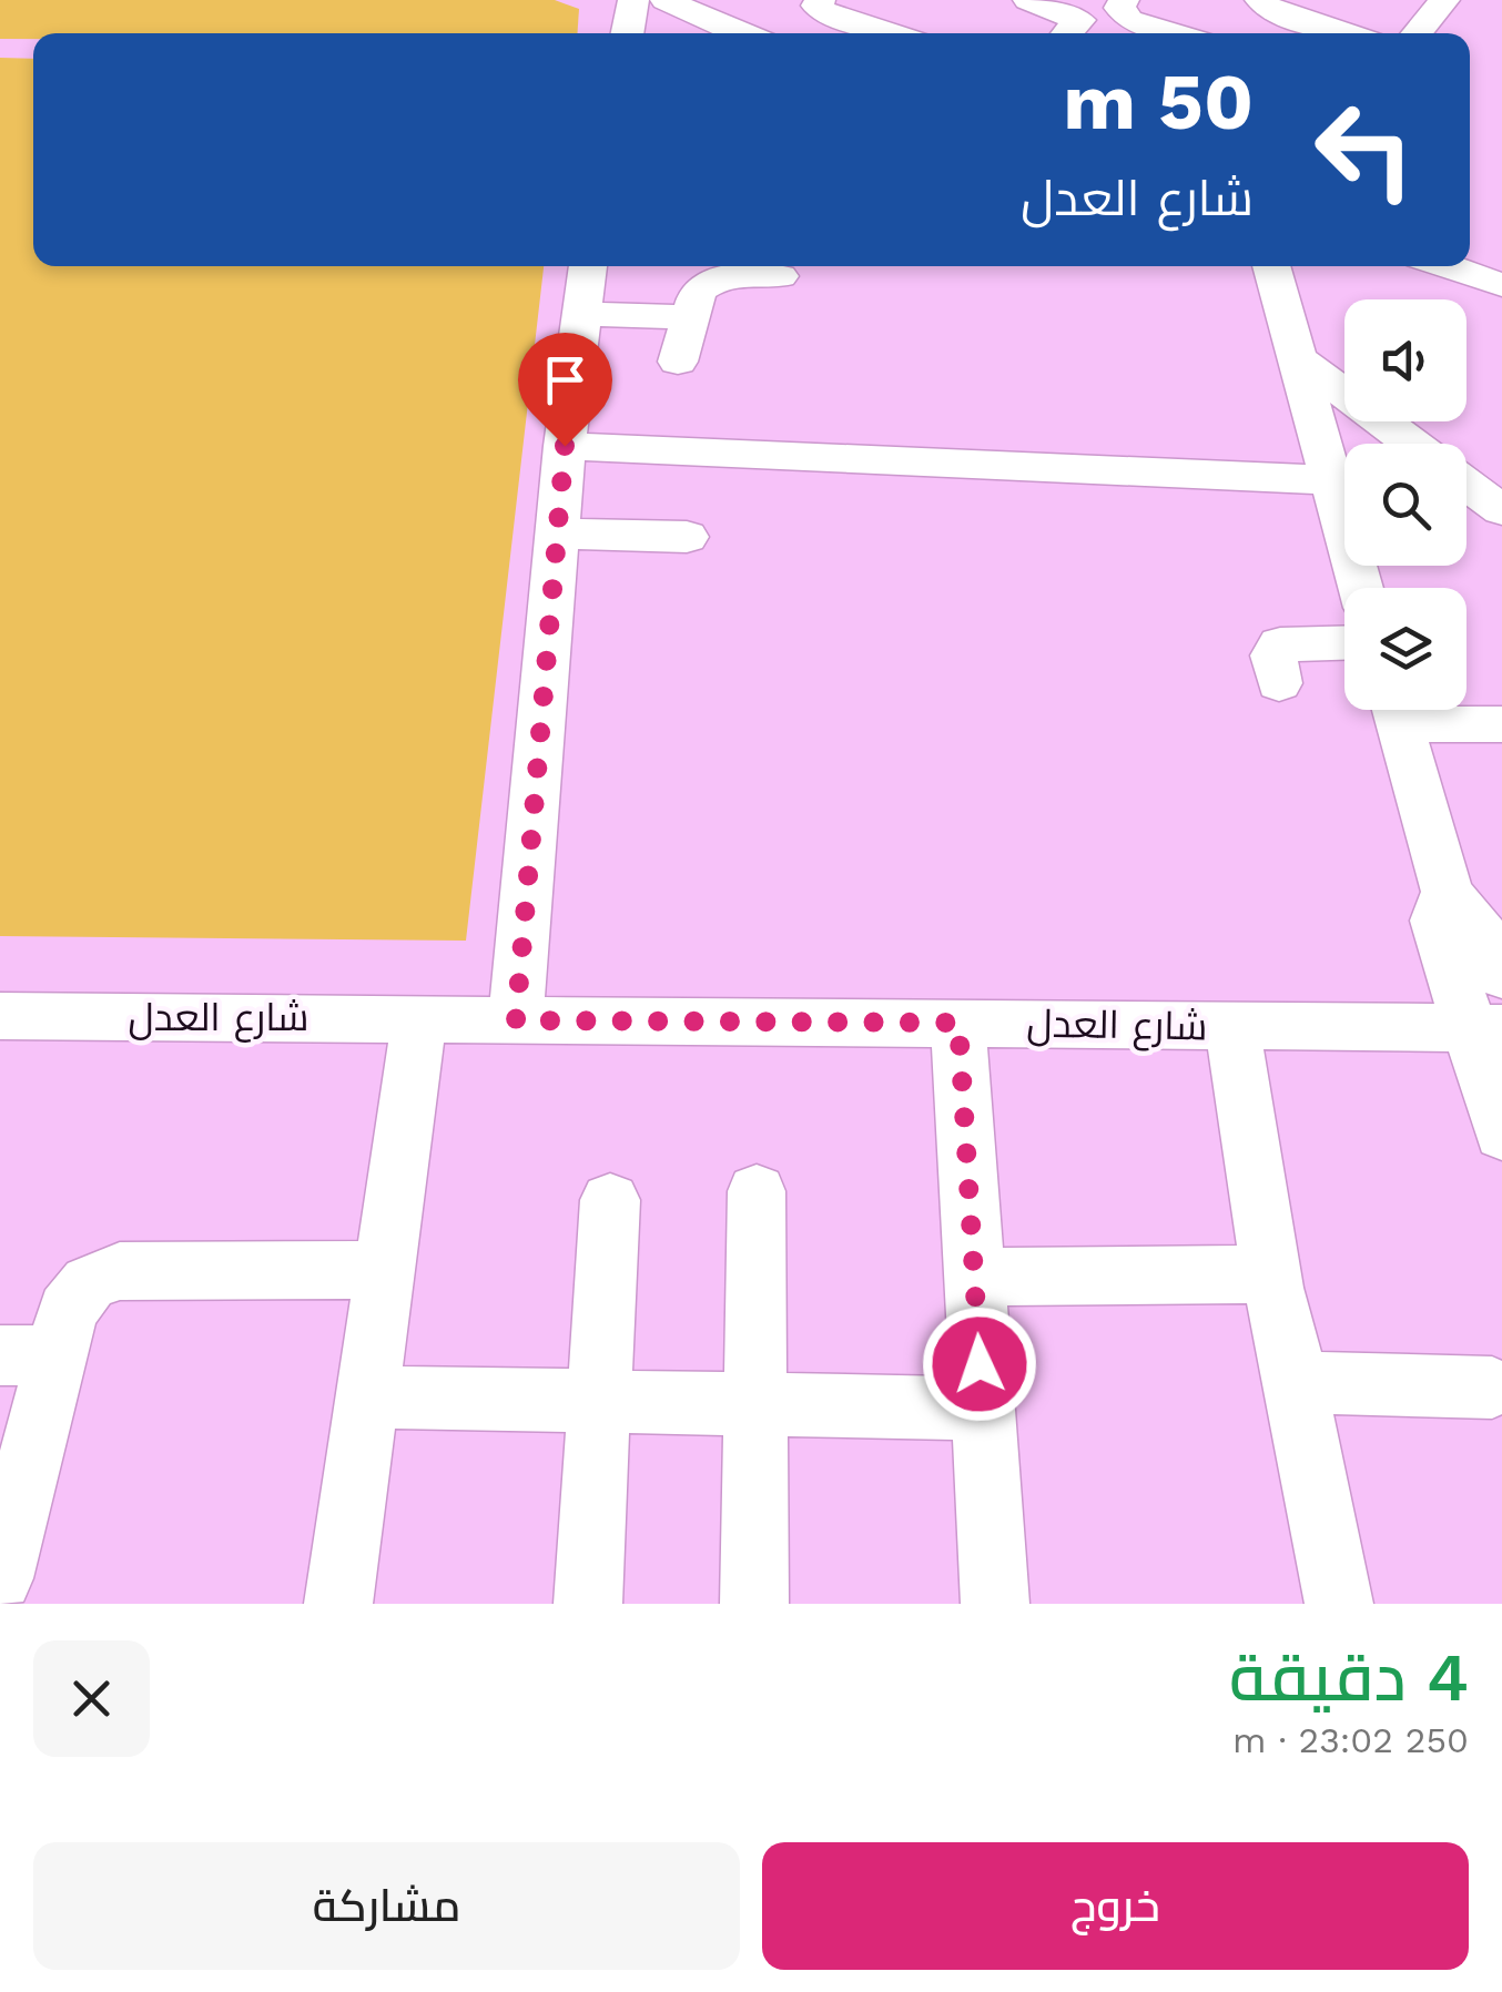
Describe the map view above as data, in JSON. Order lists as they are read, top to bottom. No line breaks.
{"streets":{"street":["شارع العدل"]},"page":{"turn":["50 m","شارع العدل"],"heading":["4 دقيقة","250 m · 23:02"],"buttons":["خروج","مشاركة"]}}
